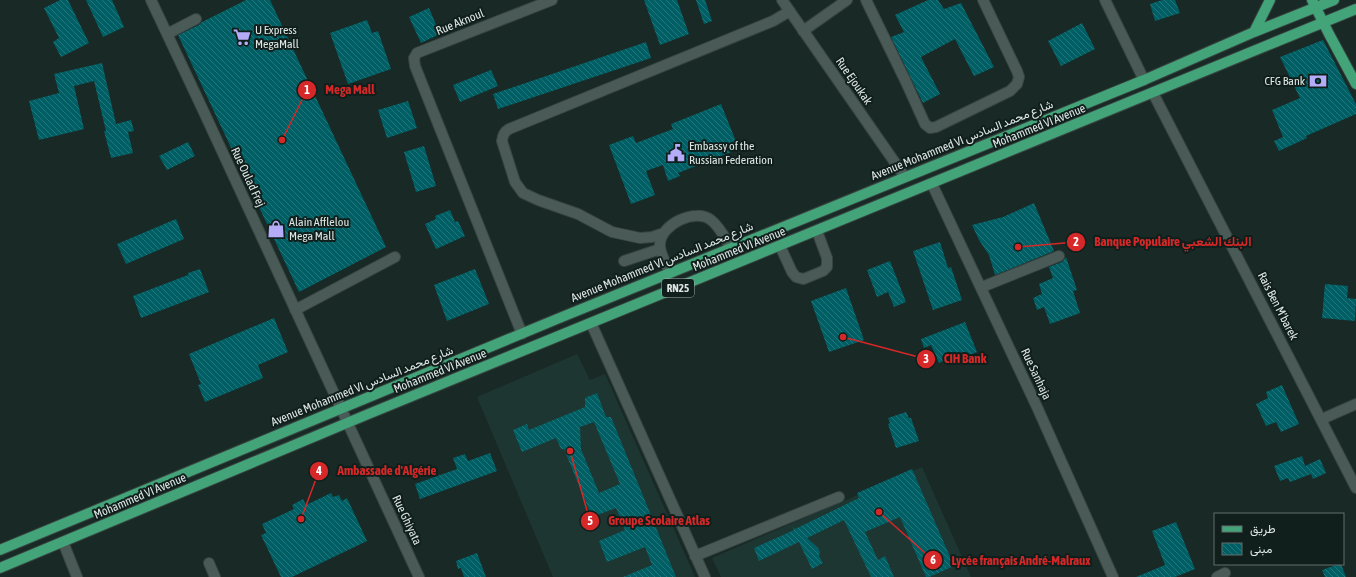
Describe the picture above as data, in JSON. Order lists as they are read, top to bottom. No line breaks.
{"streets":{"main road":["Mohammed VI Avenue","Avenue Mohammed VI شارع محمد السادس","RN25"],"street":["Rue Aknoul","Rue Ejoukak","Rue Oulad Frej","Rais Ben M’barek","Rue Sanhaja","Rue Ghiyata"]},"crossings":[["Rue Aknoul","Avenue Mohammed VI شارع محمد السادس"],["Rue Ejoukak","Avenue Mohammed VI شارع محمد السادس"],["Mohammed VI Avenue","Rais Ben M’barek"],["Mohammed VI Avenue","Rue Sanhaja"],["Mohammed VI Avenue","Rue Ghiyata"],["Avenue Mohammed VI شارع محمد السادس","Rue Oulad Frej"],["Avenue Mohammed VI شارع محمد السادس","Rue Ghiyata"],["Rue Oulad Frej","Rue Ghiyata"]],"places":{"supermarket":["U Express MegaMall"],"bank":["CFG Bank"],"other":["Mega Mall","Banque Populaire البنك الشعبي","CIH Bank","Groupe Scolaire Atlas","Lycée français André-Malraux","Ambassade d'Algérie"],"public building":["Embassy of the Russian Federation"],"shop":["Alain Afflelou Mega Mall"]},"legend":["طريق","مبنى"]}
